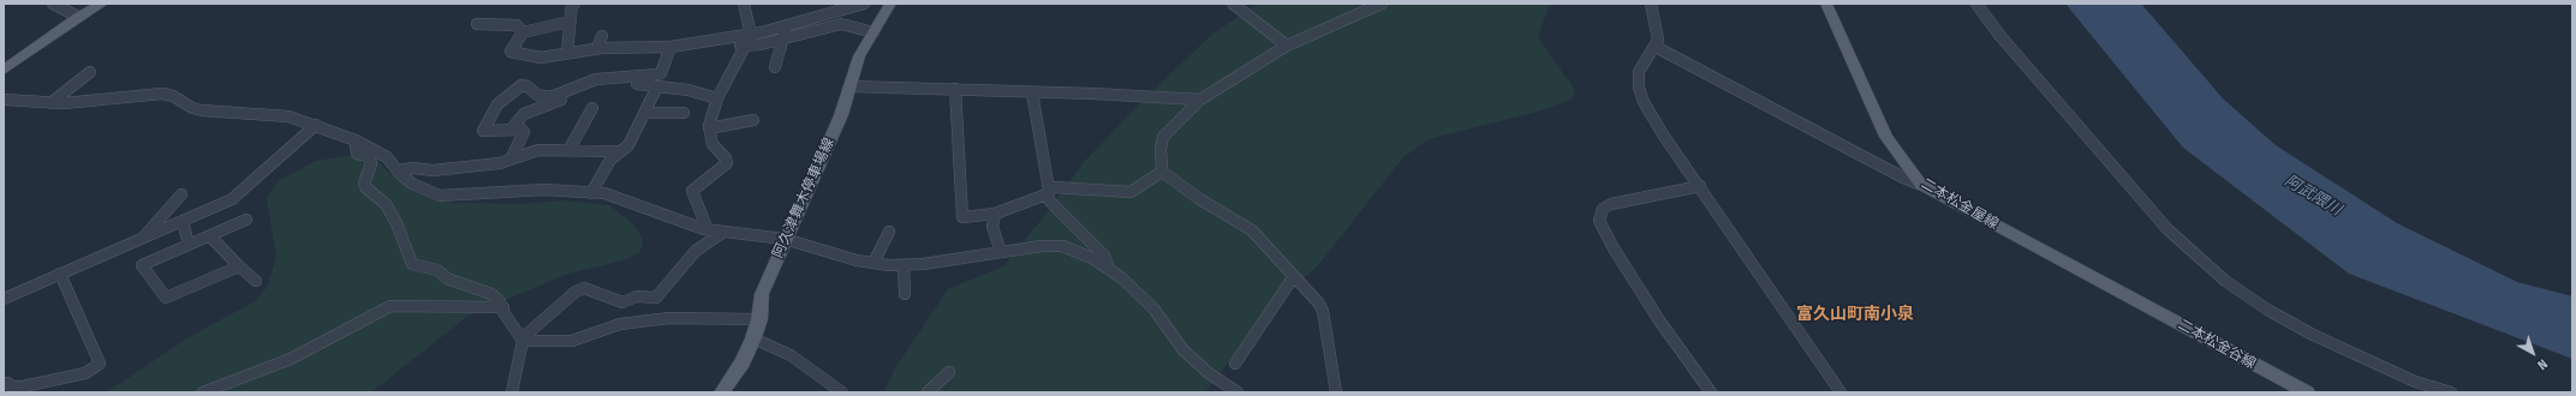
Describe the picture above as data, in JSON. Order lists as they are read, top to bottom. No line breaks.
{"streets":{"main road":["阿久津舞木停車場線","二本松金屋線","二本松金谷線"]},"crossings":[["二本松金屋線","二本松金谷線"]],"districts":["富久山町南小泉"],"water":["阿武隈川"],"north":"bottom right"}
